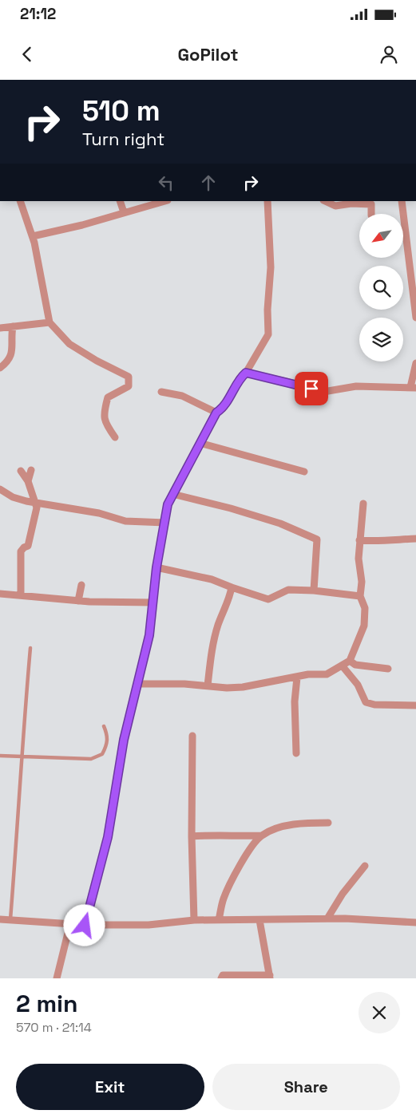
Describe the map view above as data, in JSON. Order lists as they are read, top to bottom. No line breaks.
{"north":"bottom left","page":{"status":"21:12","header":"GoPilot","turn":["510 m","Turn right"],"heading":["2 min","570 m · 21:14"],"buttons":["Exit","Share"]}}
